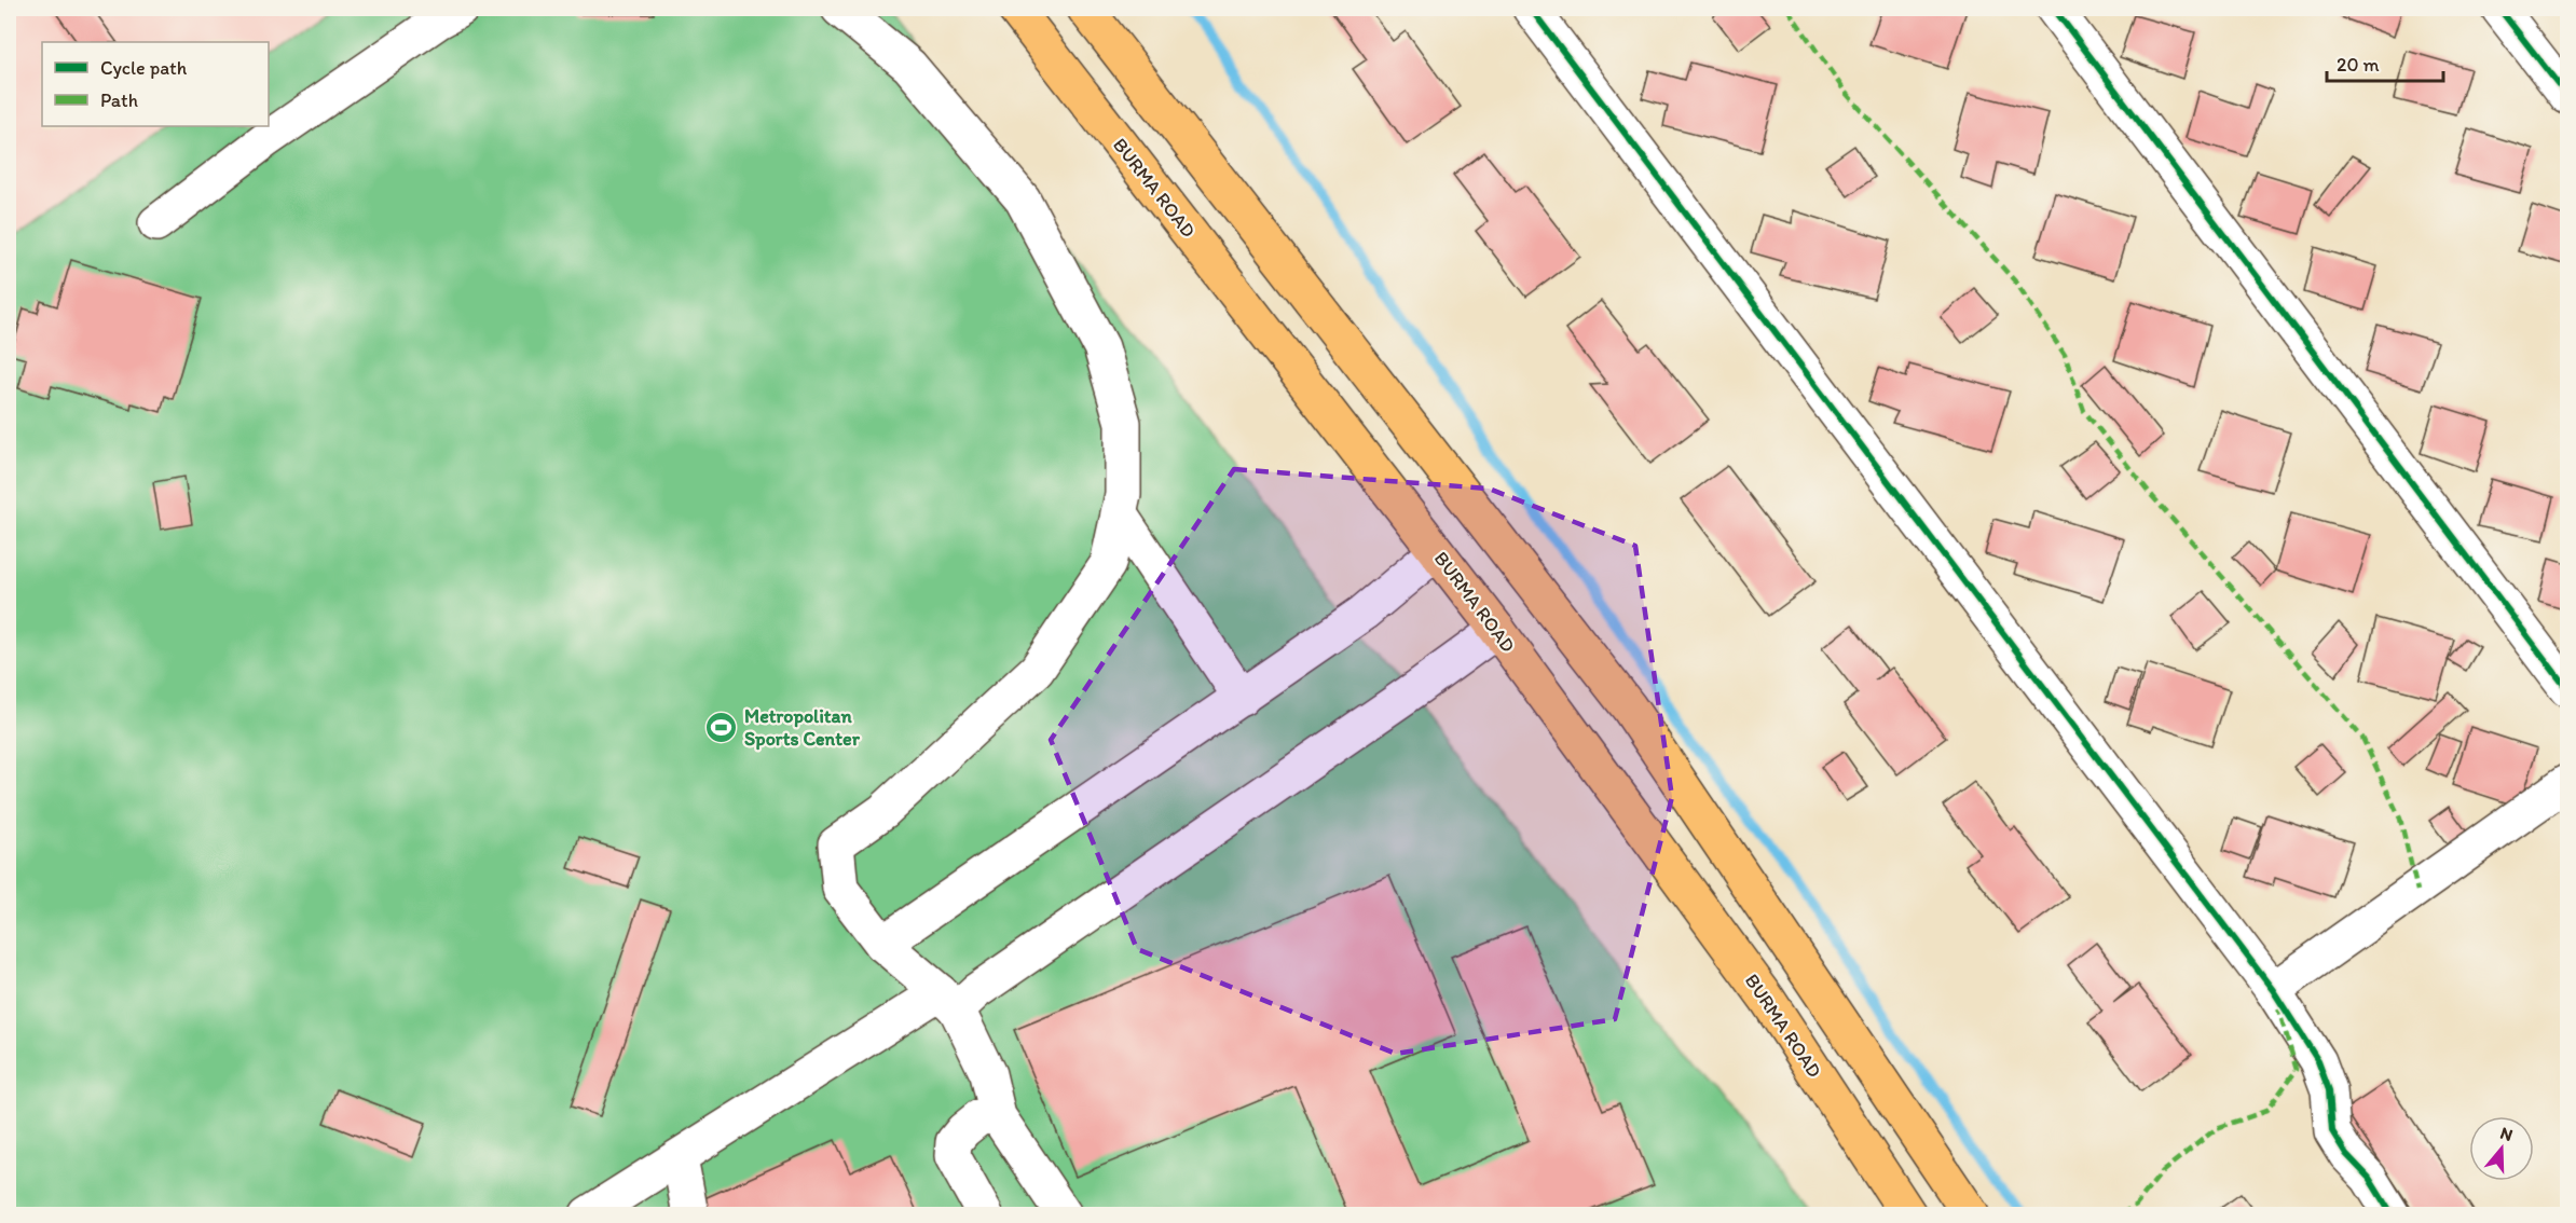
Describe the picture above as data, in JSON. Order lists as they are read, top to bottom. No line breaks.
{"streets":{"main road":["BURMA ROAD"]},"places":{"sports":["Metropolitan Sports Center"]},"legend":["Cycle path","Path"],"scale_bar":"20 m","north":"top"}
